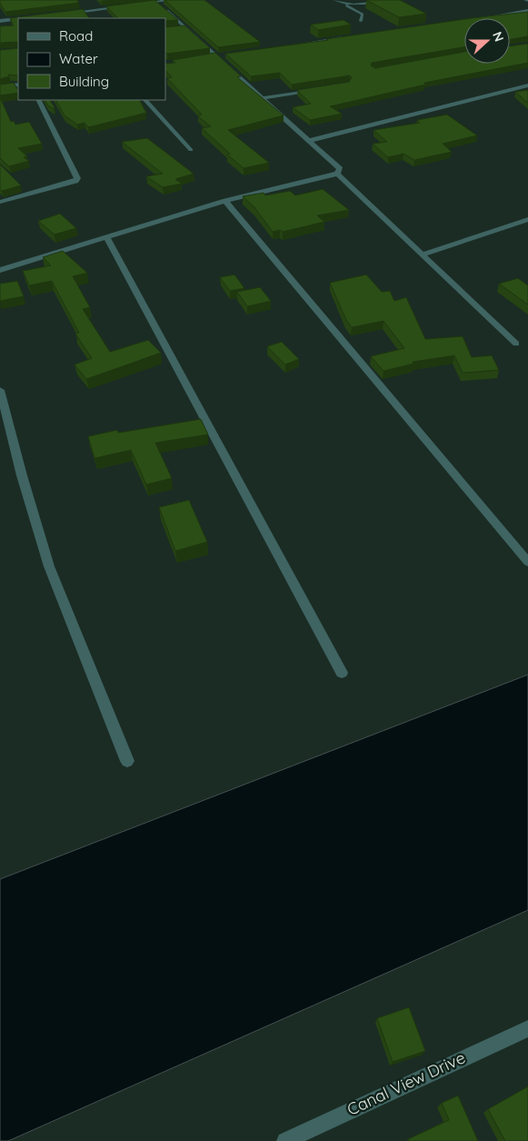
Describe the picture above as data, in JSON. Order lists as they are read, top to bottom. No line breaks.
{"streets":{"street":["Canal View Drive"]},"legend":["Road","Water","Building"],"north":"right"}
